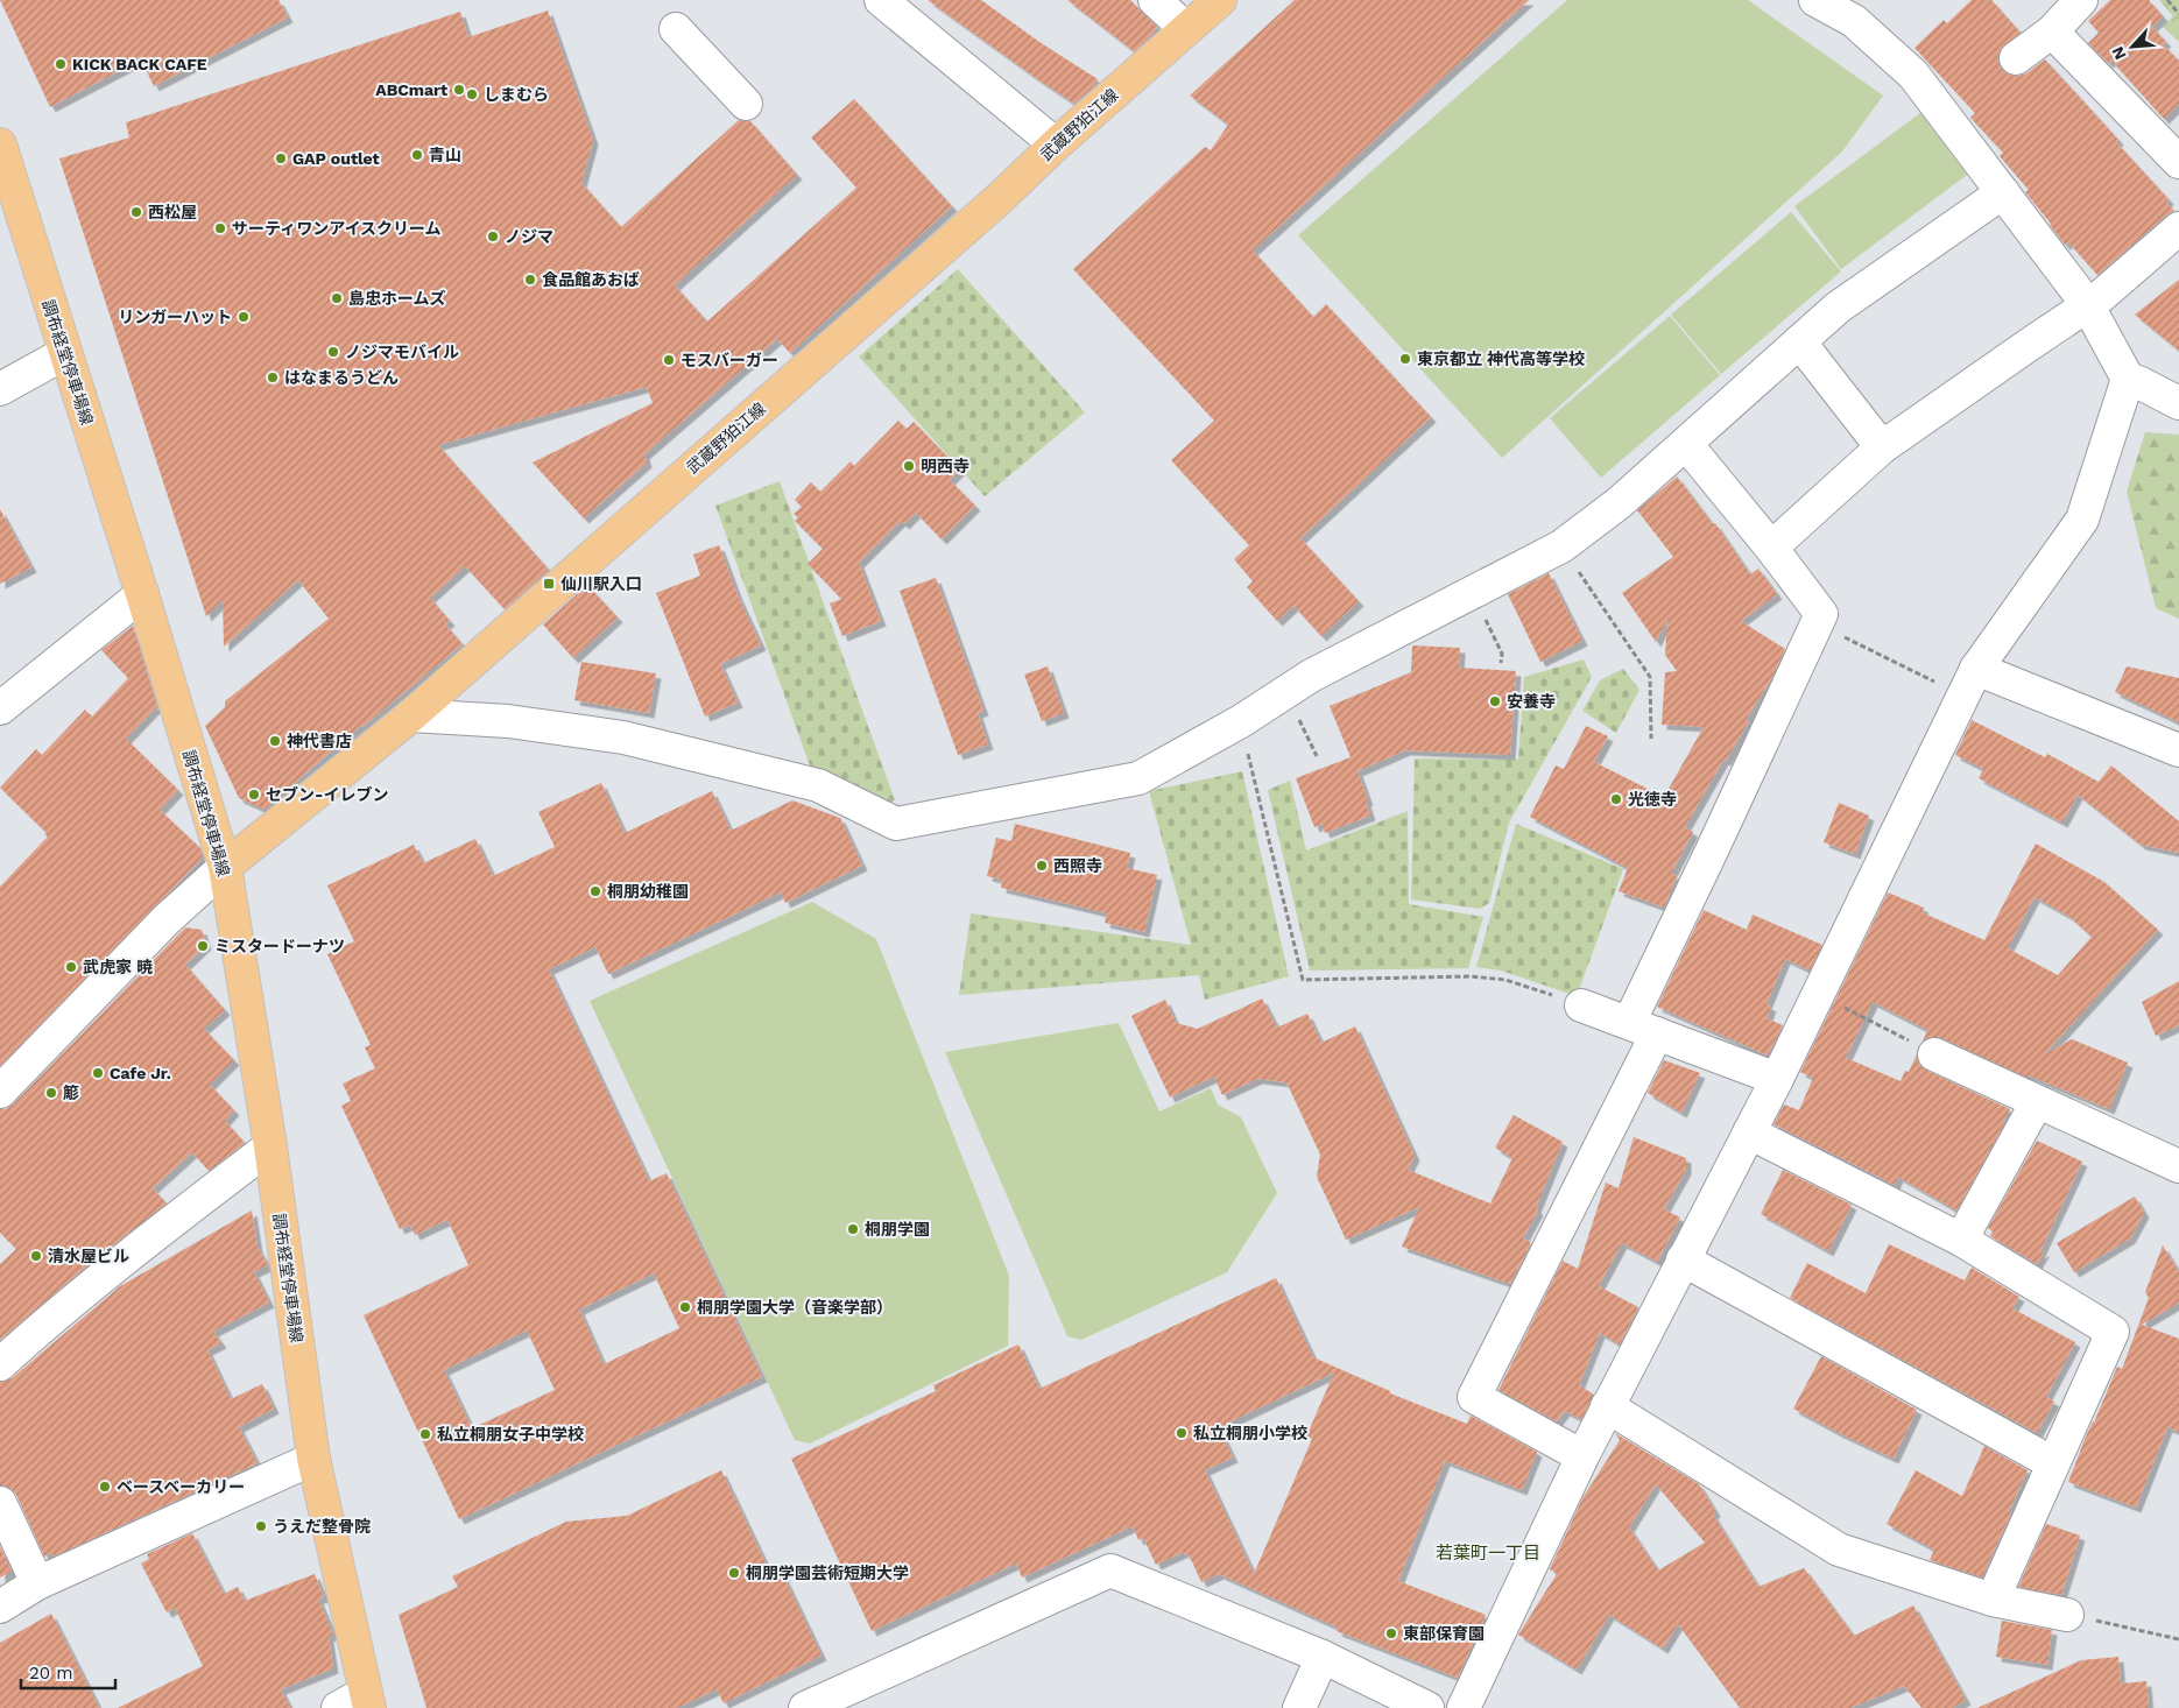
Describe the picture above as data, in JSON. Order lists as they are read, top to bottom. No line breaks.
{"streets":{"main road":["武蔵野狛江線","調布経堂停車場線"]},"crossings":[["武蔵野狛江線","調布経堂停車場線"]],"districts":["若葉町一丁目"],"places":{"other":["KICK BACK CAFE","ABCmart","しまむら","青山","GAP outlet","西松屋","サーティワンアイスクリーム","ノジマ","食品館あおば","島忠ホームズ","リンガーハット","ノジマモバイル","東京都立 神代高等学校","モスバーガー","はなまるうどん","明西寺","安養寺","神代書店","セブン-イレブン","光徳寺","西照寺","桐朋幼稚園","ミスタードーナツ","武虎家 暁","Cafe Jr.","簓","桐朋学園","清水屋ビル","桐朋学園大学（音楽学部）","私立桐朋小学校","私立桐朋女子中学校","ベースベーカリー","うえだ整骨院","桐朋学園芸術短期大学","東部保育園"],"transit":["仙川駅入口"]},"scale_bar":"20 m","north":"bottom left"}
